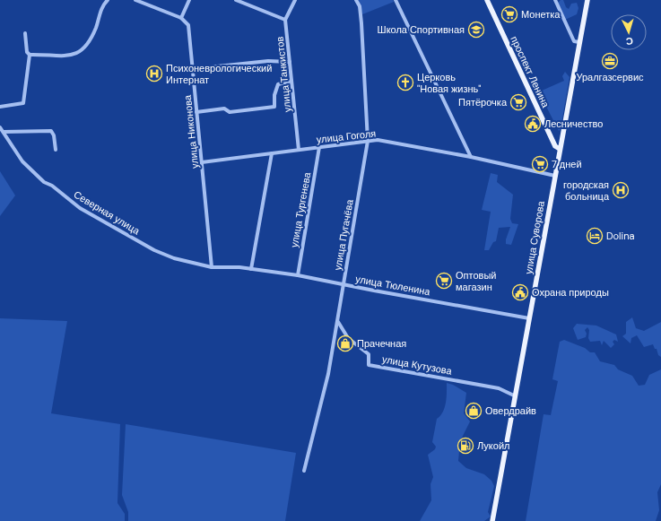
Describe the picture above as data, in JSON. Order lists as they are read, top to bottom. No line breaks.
{"streets":{"main road":["проспект Ленина","улица Суворова"],"street":["улица Танкистов","улица Никонова","улица Гоголя","улица Тургенева","Северная улица","улица Пугачёва","улица Тюленина","улица Кутузова"]},"crossings":[["проспект Ленина","улица Суворова"],["улица Танкистов","улица Гоголя"],["улица Никонова","улица Гоголя"],["улица Никонова","Северная улица"],["улица Никонова","улица Тюленина"],["улица Гоголя","улица Тургенева"],["улица Гоголя","улица Пугачёва"],["улица Гоголя","улица Суворова"],["улица Тургенева","улица Тюленина"],["Северная улица","улица Тюленина"],["улица Пугачёва","улица Тюленина"],["улица Пугачёва","улица Кутузова"],["улица Суворова","улица Тюленина"],["улица Суворова","улица Кутузова"]],"places":{"supermarket":["Монетка","Пятёрочка","7 дней","Оптовый магазин"],"school or university":["Школа Спортивная"],"office":["Уралгазсервис"],"hospital":["Психоневрологический Интернат","городская больница"],"church":["Церковь \"Новая жизнь\""],"public building":["Лесничество","Охрана природы"],"hotel":["Dolina"],"shop":["Прачечная","Овердрайв"],"fuel station":["Лукойл"]},"north":"bottom"}
